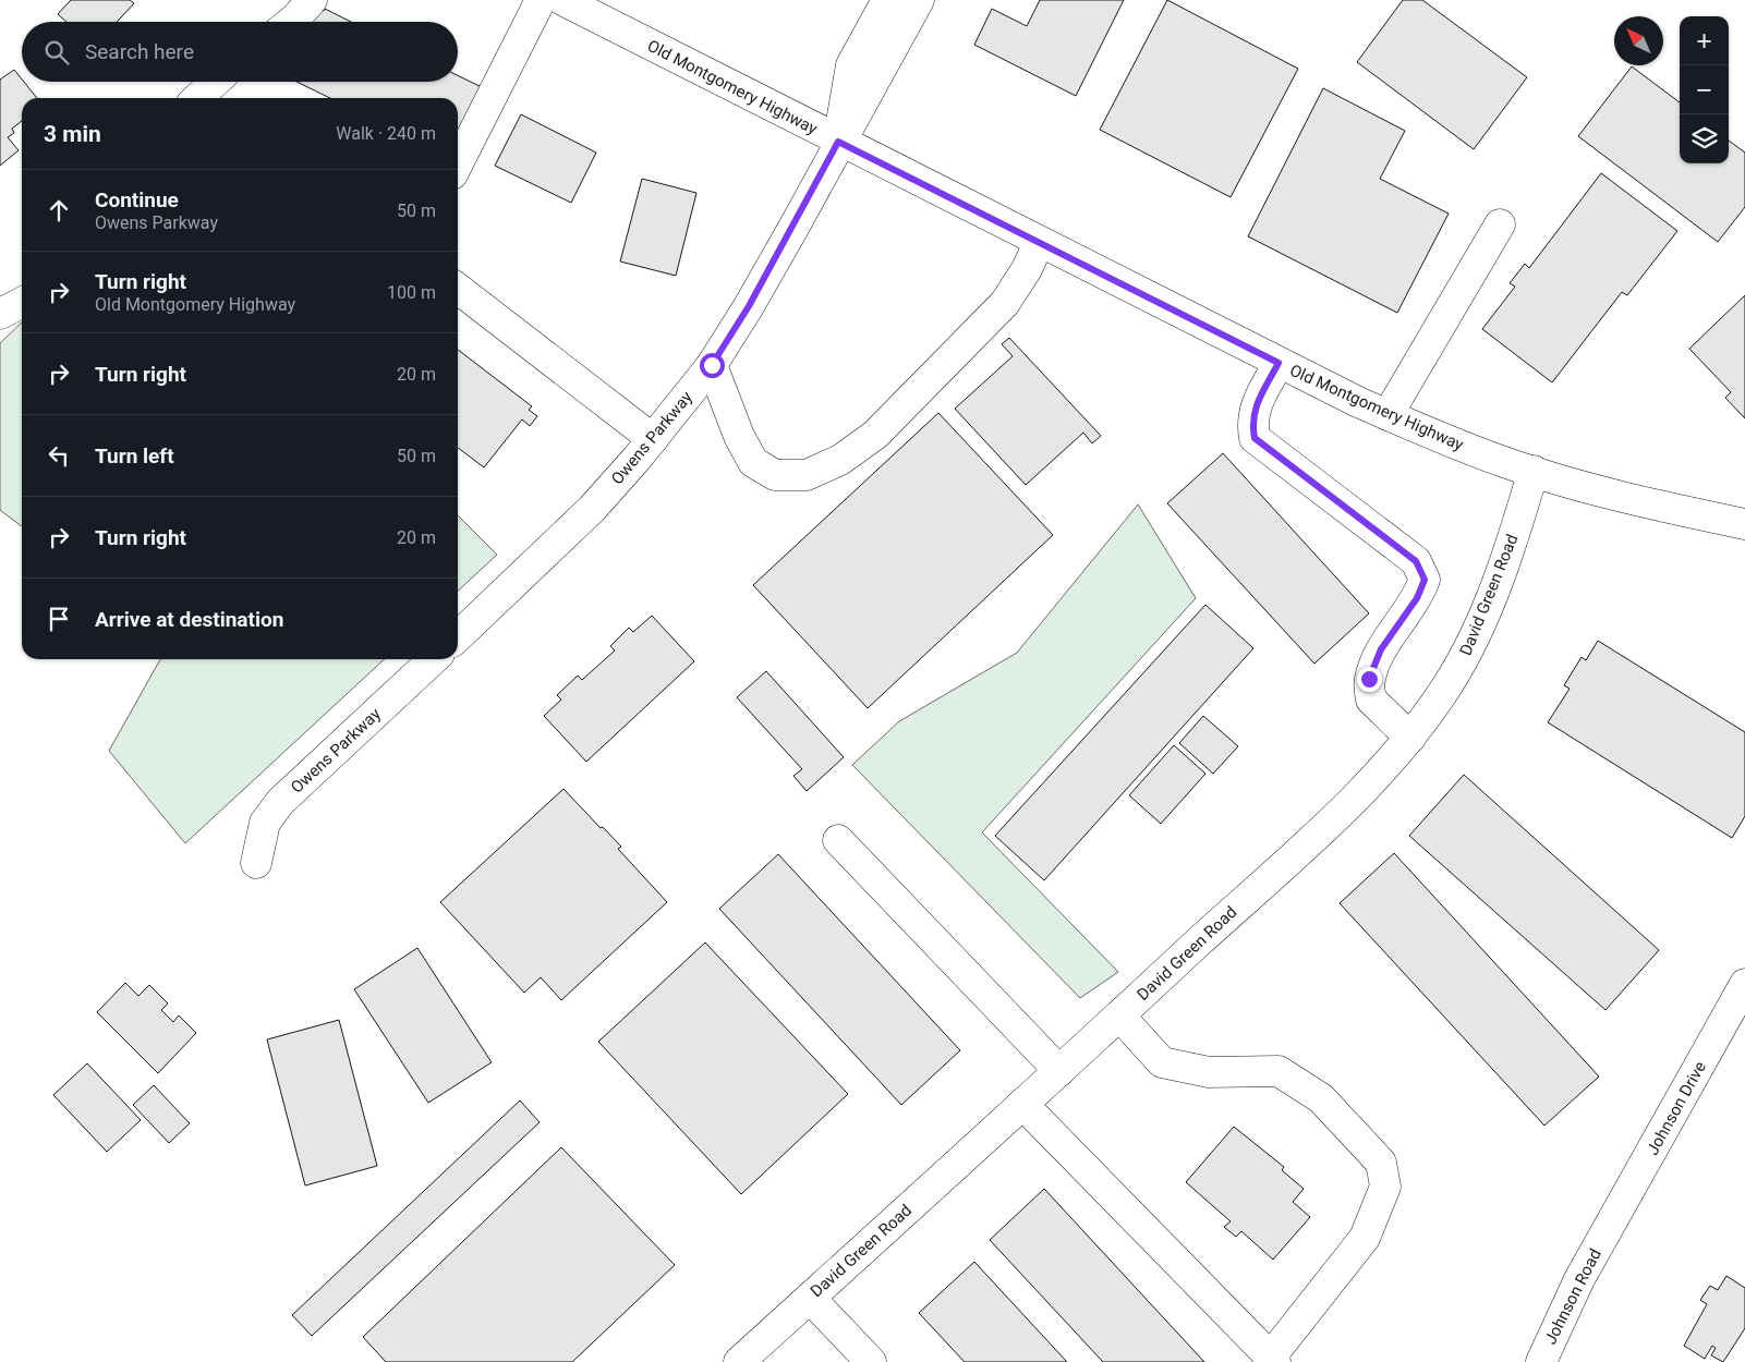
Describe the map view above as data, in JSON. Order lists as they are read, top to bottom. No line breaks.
{"streets":{"street":["Old Montgomery Highway","Owens Parkway","David Green Road","Johnson Drive","Johnson Road"]},"crossings":[["Old Montgomery Highway","Owens Parkway"],["Old Montgomery Highway","David Green Road"],["Johnson Drive","Johnson Road"]],"north":"top left","page":{"map_buttons":["+","−"],"search":"Search here","heading":["3 min","Walk · 240 m"],"list":[["Continue","Owens Parkway","50 m"],["Turn right","Old Montgomery Highway","100 m"],["Turn right","20 m"],["Turn left","50 m"],["Turn right","20 m"],"Arrive at destination"]}}
